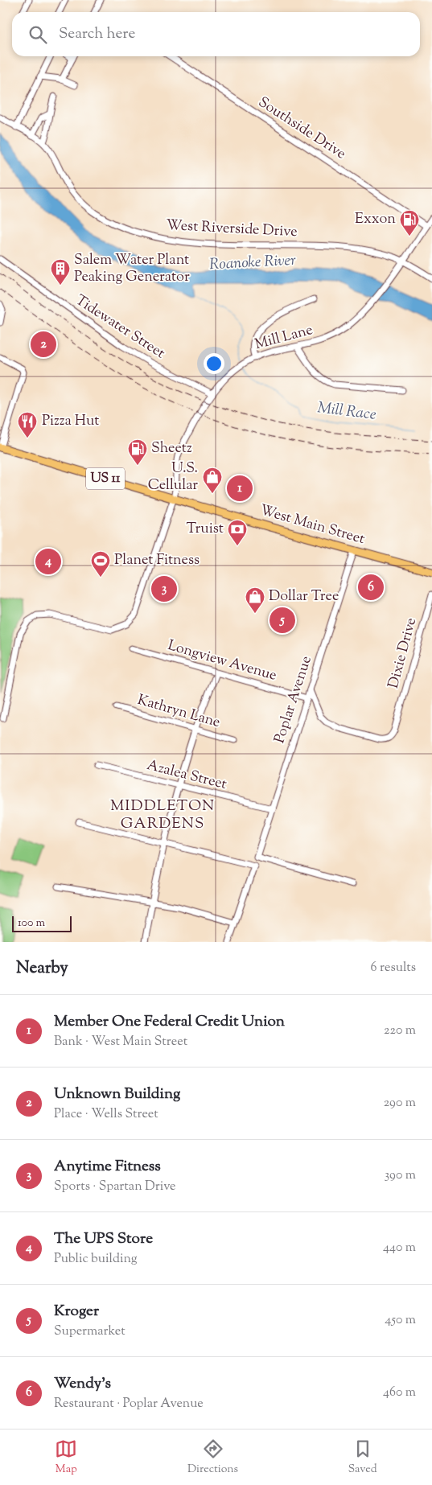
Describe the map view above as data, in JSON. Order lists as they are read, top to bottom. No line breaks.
{"streets":{"main road":["US 11","West Main Street"],"street":["Southside Drive","West Riverside Drive","Tidewater Street","Mill Lane","Dixie Drive","Longview Avenue","Poplar Avenue","Kathryn Lane","Azalea Street"]},"crossings":[["Southside Drive","Mill Lane"],["West Riverside Drive","Mill Lane"],["Tidewater Street","Mill Lane"],["Mill Lane","West Main Street"],["West Main Street","Poplar Avenue"],["Dixie Drive","Poplar Avenue"],["Longview Avenue","Poplar Avenue"],["Poplar Avenue","Azalea Street"]],"districts":["MIDDLETON GARDENS"],"water":["Roanoke River","Mill Race"],"places":{"fuel station":["Exxon","Sheetz"],"building":["Salem Water Plant Peaking Generator"],"restaurant":["Pizza Hut"],"shop":["U.S. Cellular","Dollar Tree"],"bank":["Truist"],"sports":["Planet Fitness"]},"scale_bar":"100 m","page":{"search":"Search here","pins":["2","1","4","6","3","5"],"scale":"100 m","heading":["Nearby","6 results"],"list":[{"mark":"1","name":"Member One Federal Credit Union","note":"Bank · West Main Street","value":"220 m"},{"mark":"2","name":"Unknown Building","note":"Place · Wells Street","value":"290 m"},{"mark":"3","name":"Anytime Fitness","note":"Sports · Spartan Drive","value":"390 m"},{"mark":"4","name":"The UPS Store","note":"Public building","value":"440 m"},{"mark":"5","name":"Kroger","note":"Supermarket","value":"450 m"},{"mark":"6","name":"Wendy's","note":"Restaurant · Poplar Avenue","value":"460 m"}],"nav":["Map","Directions","Saved"]}}
